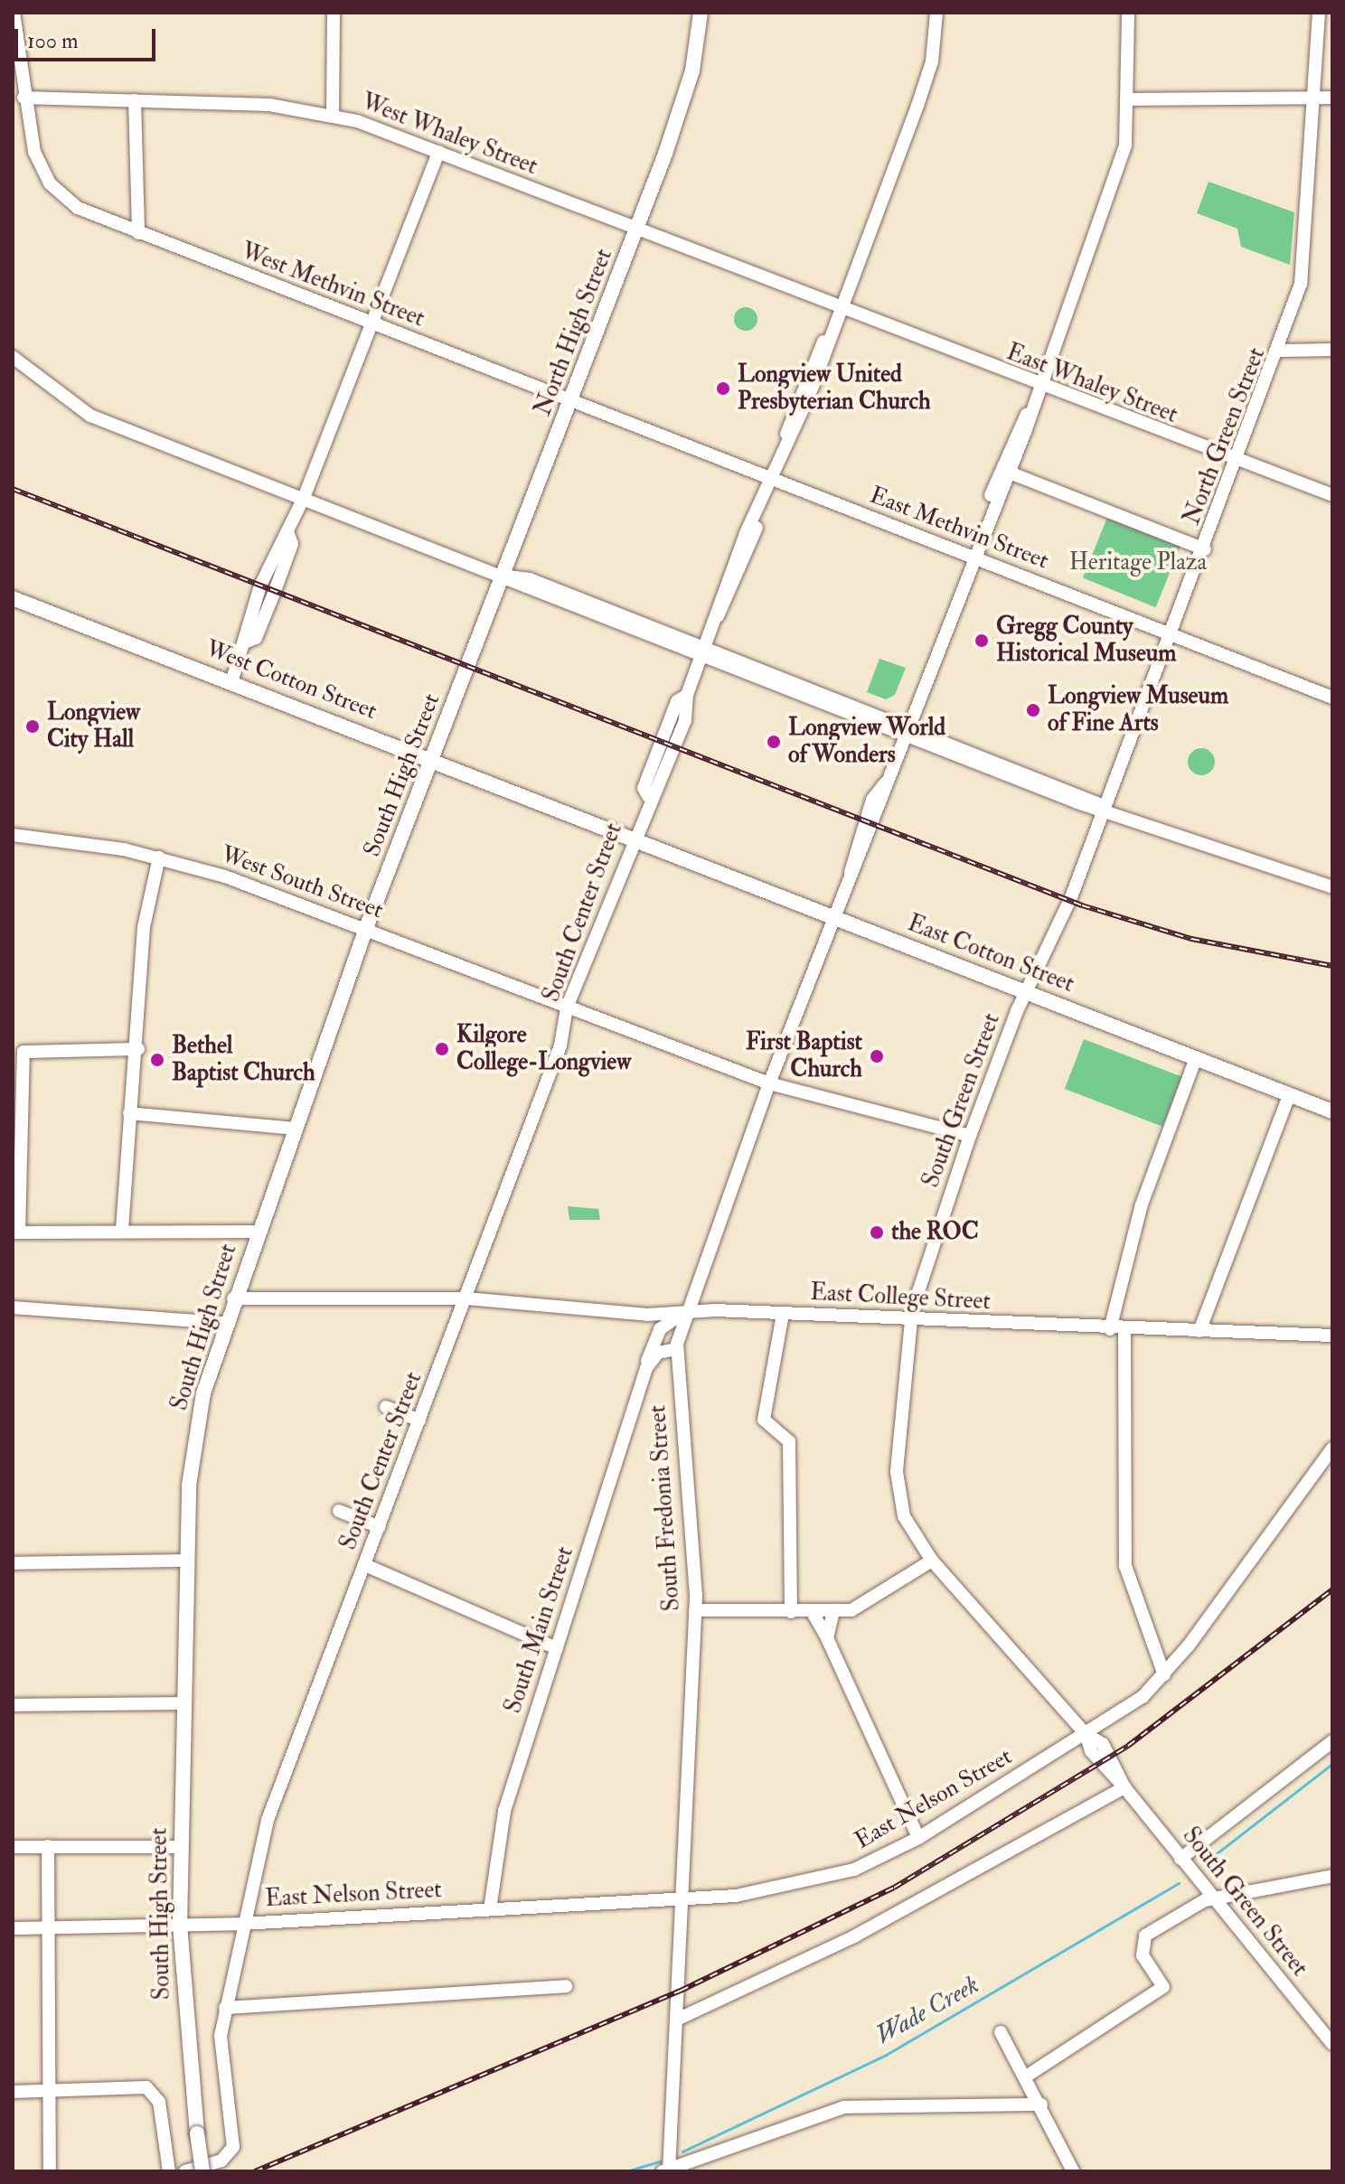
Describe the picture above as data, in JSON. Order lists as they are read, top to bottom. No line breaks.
{"streets":{"main road":["North High Street","West Cotton Street","South High Street","East Cotton Street"],"street":["West Whaley Street","West Methvin Street","East Whaley Street","North Green Street","East Methvin Street","West South Street","South Center Street","South Green Street","East College Street","South Fredonia Street","South Main Street","East Nelson Street"]},"crossings":[["West Whaley Street","West Methvin Street"],["West Whaley Street","North High Street"],["West Whaley Street","East Whaley Street"],["West Methvin Street","North High Street"],["West Methvin Street","East Methvin Street"],["North High Street","South High Street"],["East Whaley Street","North Green Street"],["North Green Street","East Methvin Street"],["North Green Street","South Green Street"],["East Methvin Street","South Fredonia Street"],["West Cotton Street","South High Street"],["West Cotton Street","South Center Street"],["West Cotton Street","East Cotton Street"],["South High Street","West South Street"],["South High Street","East College Street"],["South High Street","East Nelson Street"],["West South Street","South Center Street"],["West South Street","South Green Street"],["West South Street","South Fredonia Street"],["South Center Street","East Cotton Street"],["South Center Street","East College Street"],["South Center Street","East Nelson Street"],["East Cotton Street","South Green Street"],["East Cotton Street","South Fredonia Street"],["South Green Street","East College Street"],["South Green Street","East Nelson Street"],["East College Street","South Fredonia Street"],["East College Street","South Main Street"],["South Fredonia Street","South Main Street"],["South Fredonia Street","East Nelson Street"],["South Main Street","East Nelson Street"]],"water":["Wade Creek"],"parks":["Heritage Plaza"],"places":["Longview United Presbyterian Church","Gregg County Historical Museum","Longview Museum of Fine Arts","Longview City Hall","Longview World of Wonders","Kilgore College-Longview","First Baptist Church","Bethel Baptist Church","the ROC"],"scale_bar":"100 m"}
